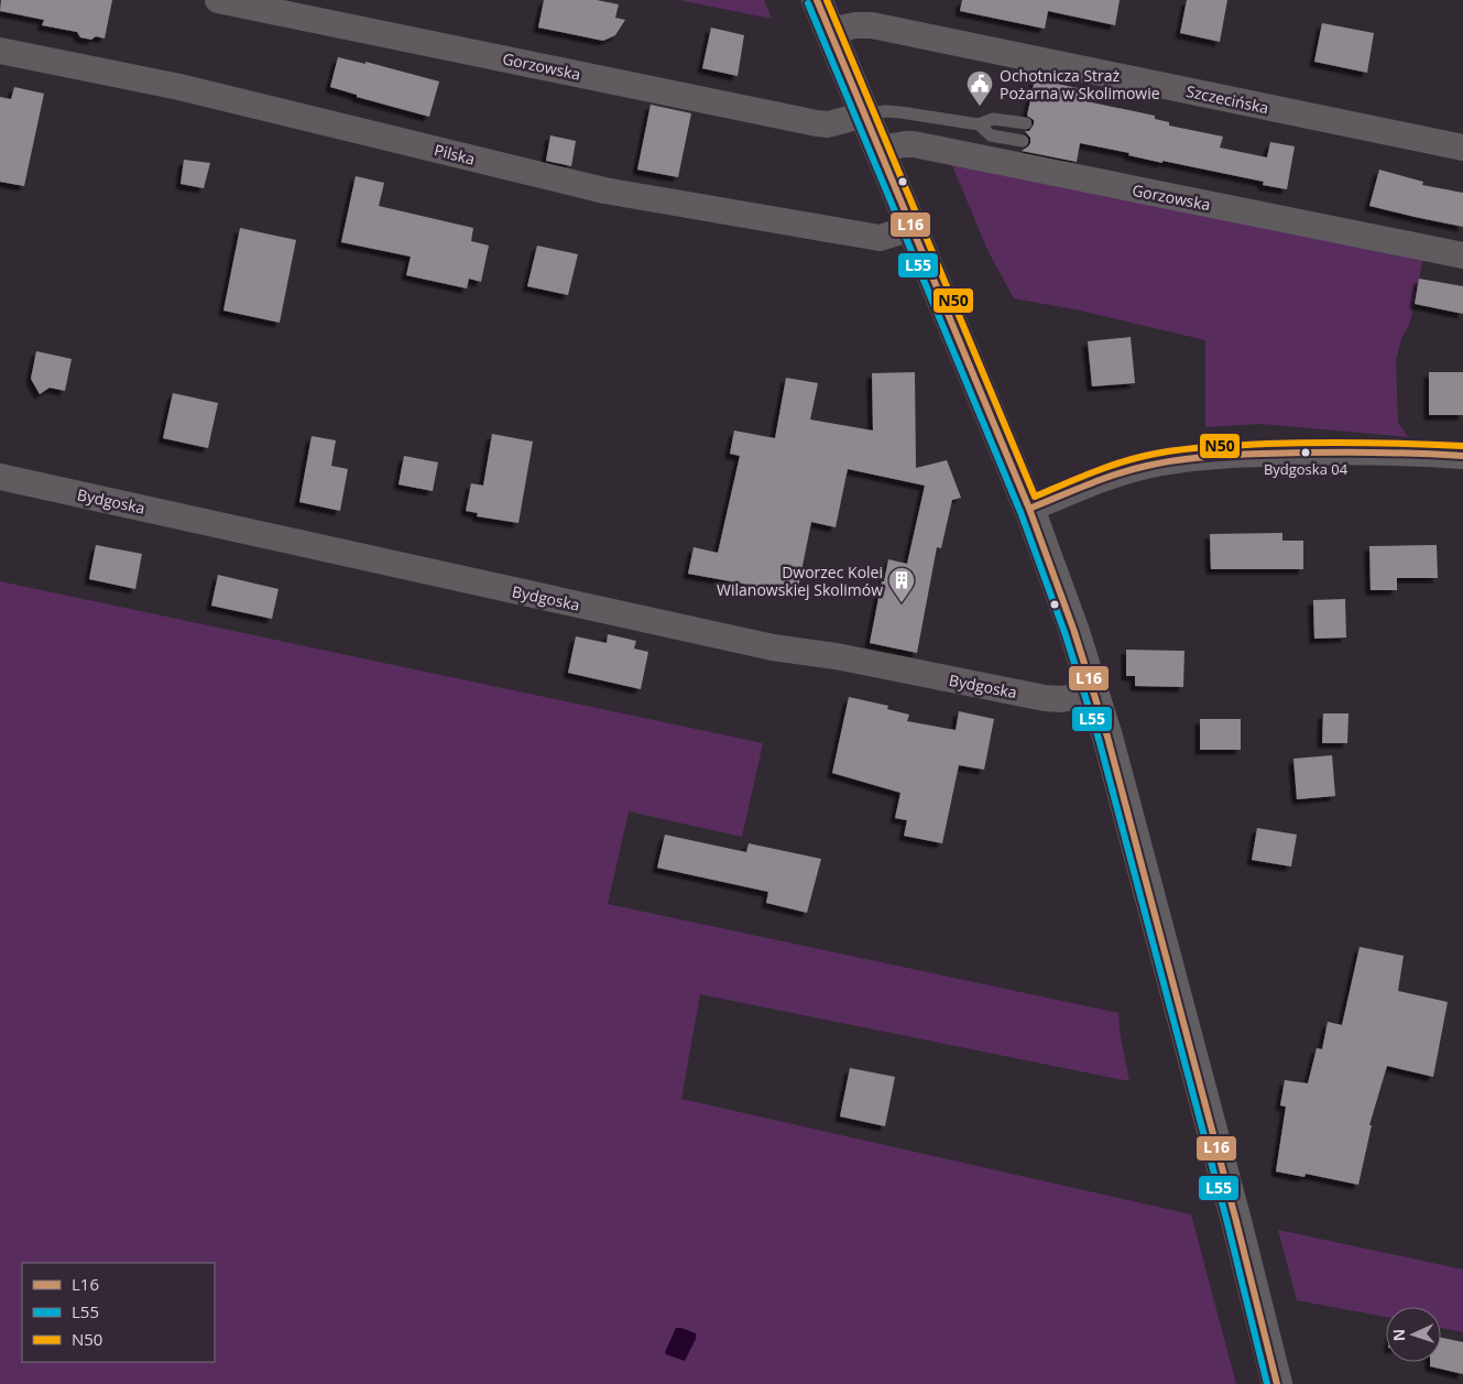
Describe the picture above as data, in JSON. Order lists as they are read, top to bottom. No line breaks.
{"streets":{"street":["Gorzowska","Szczecińska","Pilska","Bydgoska"]},"places":{"public building":["Ochotnicza Straż Pożarna w Skolimowie"],"other":["Bydgoska 04"],"building":["Dworzec Kolei Wilanowskiej Skolimów"]},"lines":["transit line L16","transit line N50","transit line L55"],"legend":["L16","L55","N50"],"north":"left"}
